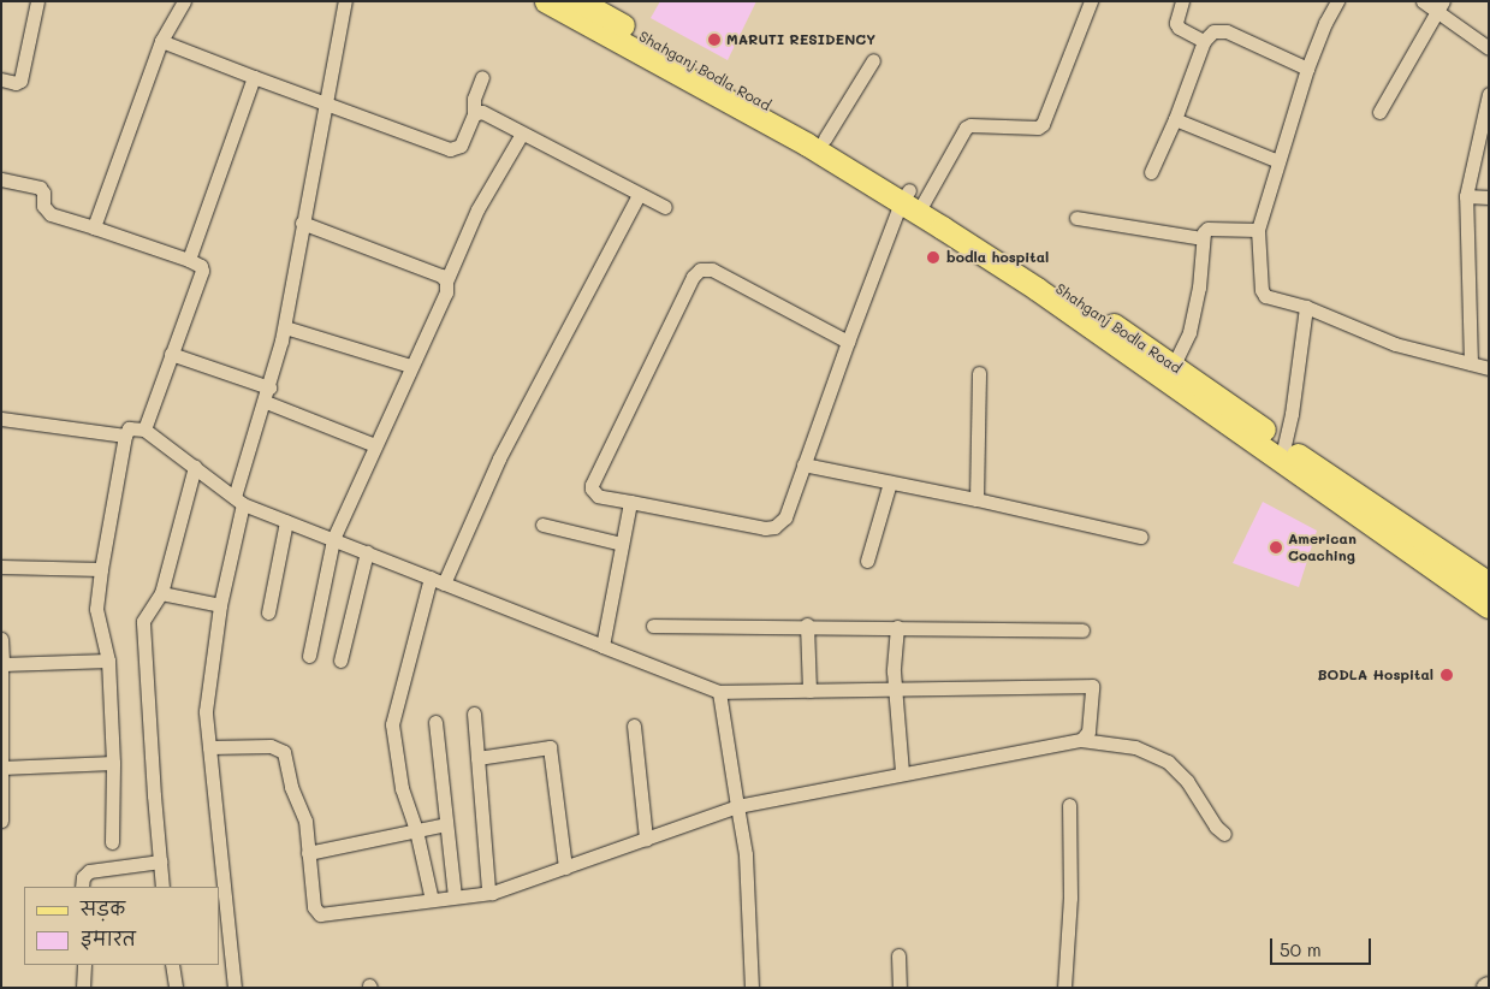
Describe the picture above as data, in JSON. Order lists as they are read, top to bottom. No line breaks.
{"streets":{"main road":["Shahganj Bodla Road"]},"places":["MARUTI RESIDENCY","bodla hospital","American Coaching","BODLA Hospital"],"legend":["सड़क","इमारत"],"scale_bar":"50 m"}
